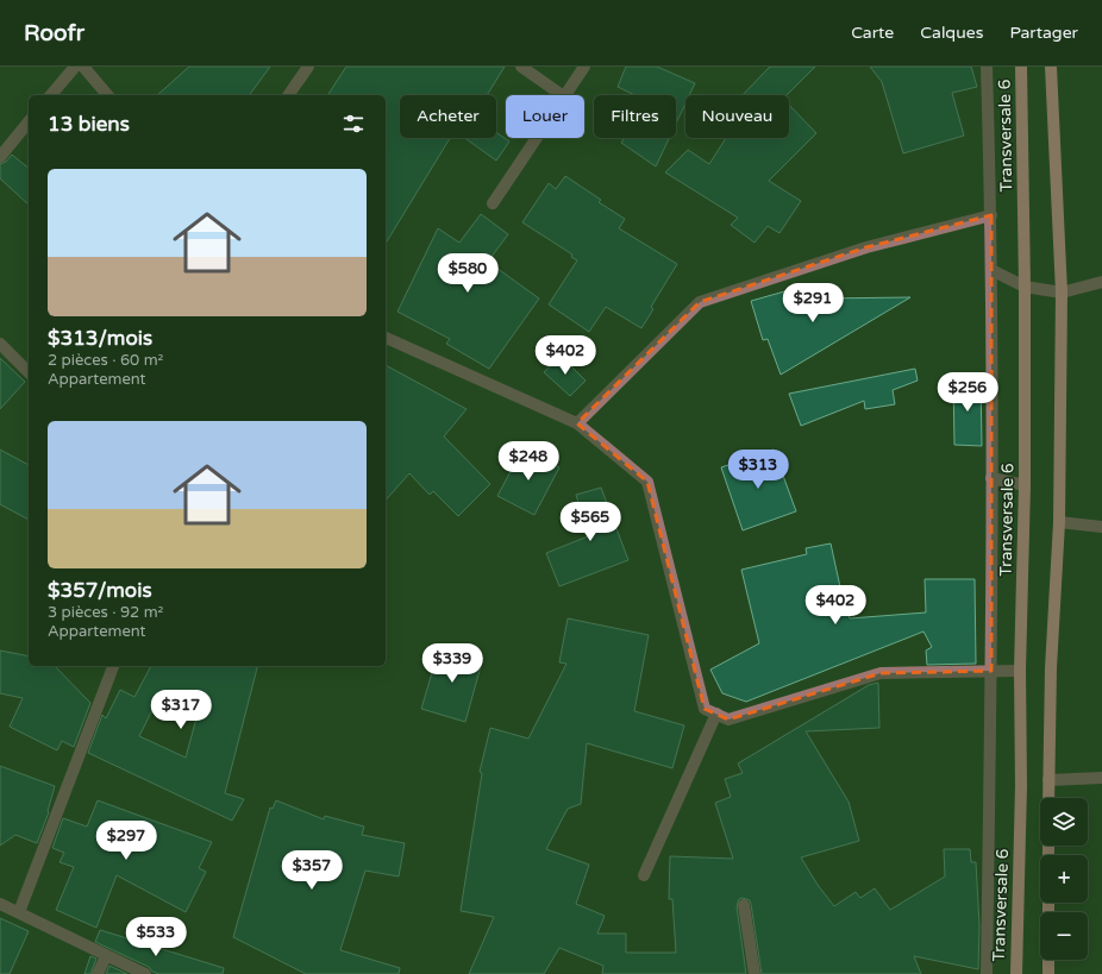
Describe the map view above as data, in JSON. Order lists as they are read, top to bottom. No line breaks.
{"streets":{"main road":["Transversale 6"]},"page":{"header":"Roofr","nav":["Carte","Calques","Partager"],"chip":["Acheter","Louer","Filtres","Nouveau"],"heading":"13 biens","list":[{"name":"$313/mois","note":"2 pièces · 60 m² · Appartement"},{"name":"$357/mois","note":"3 pièces · 92 m² · Appartement"}],"price":["$580","$291","$402","$256","$248","$313","$565","$402","$339","$317","$297","$357","$533"],"map_buttons":["+","−"]}}
